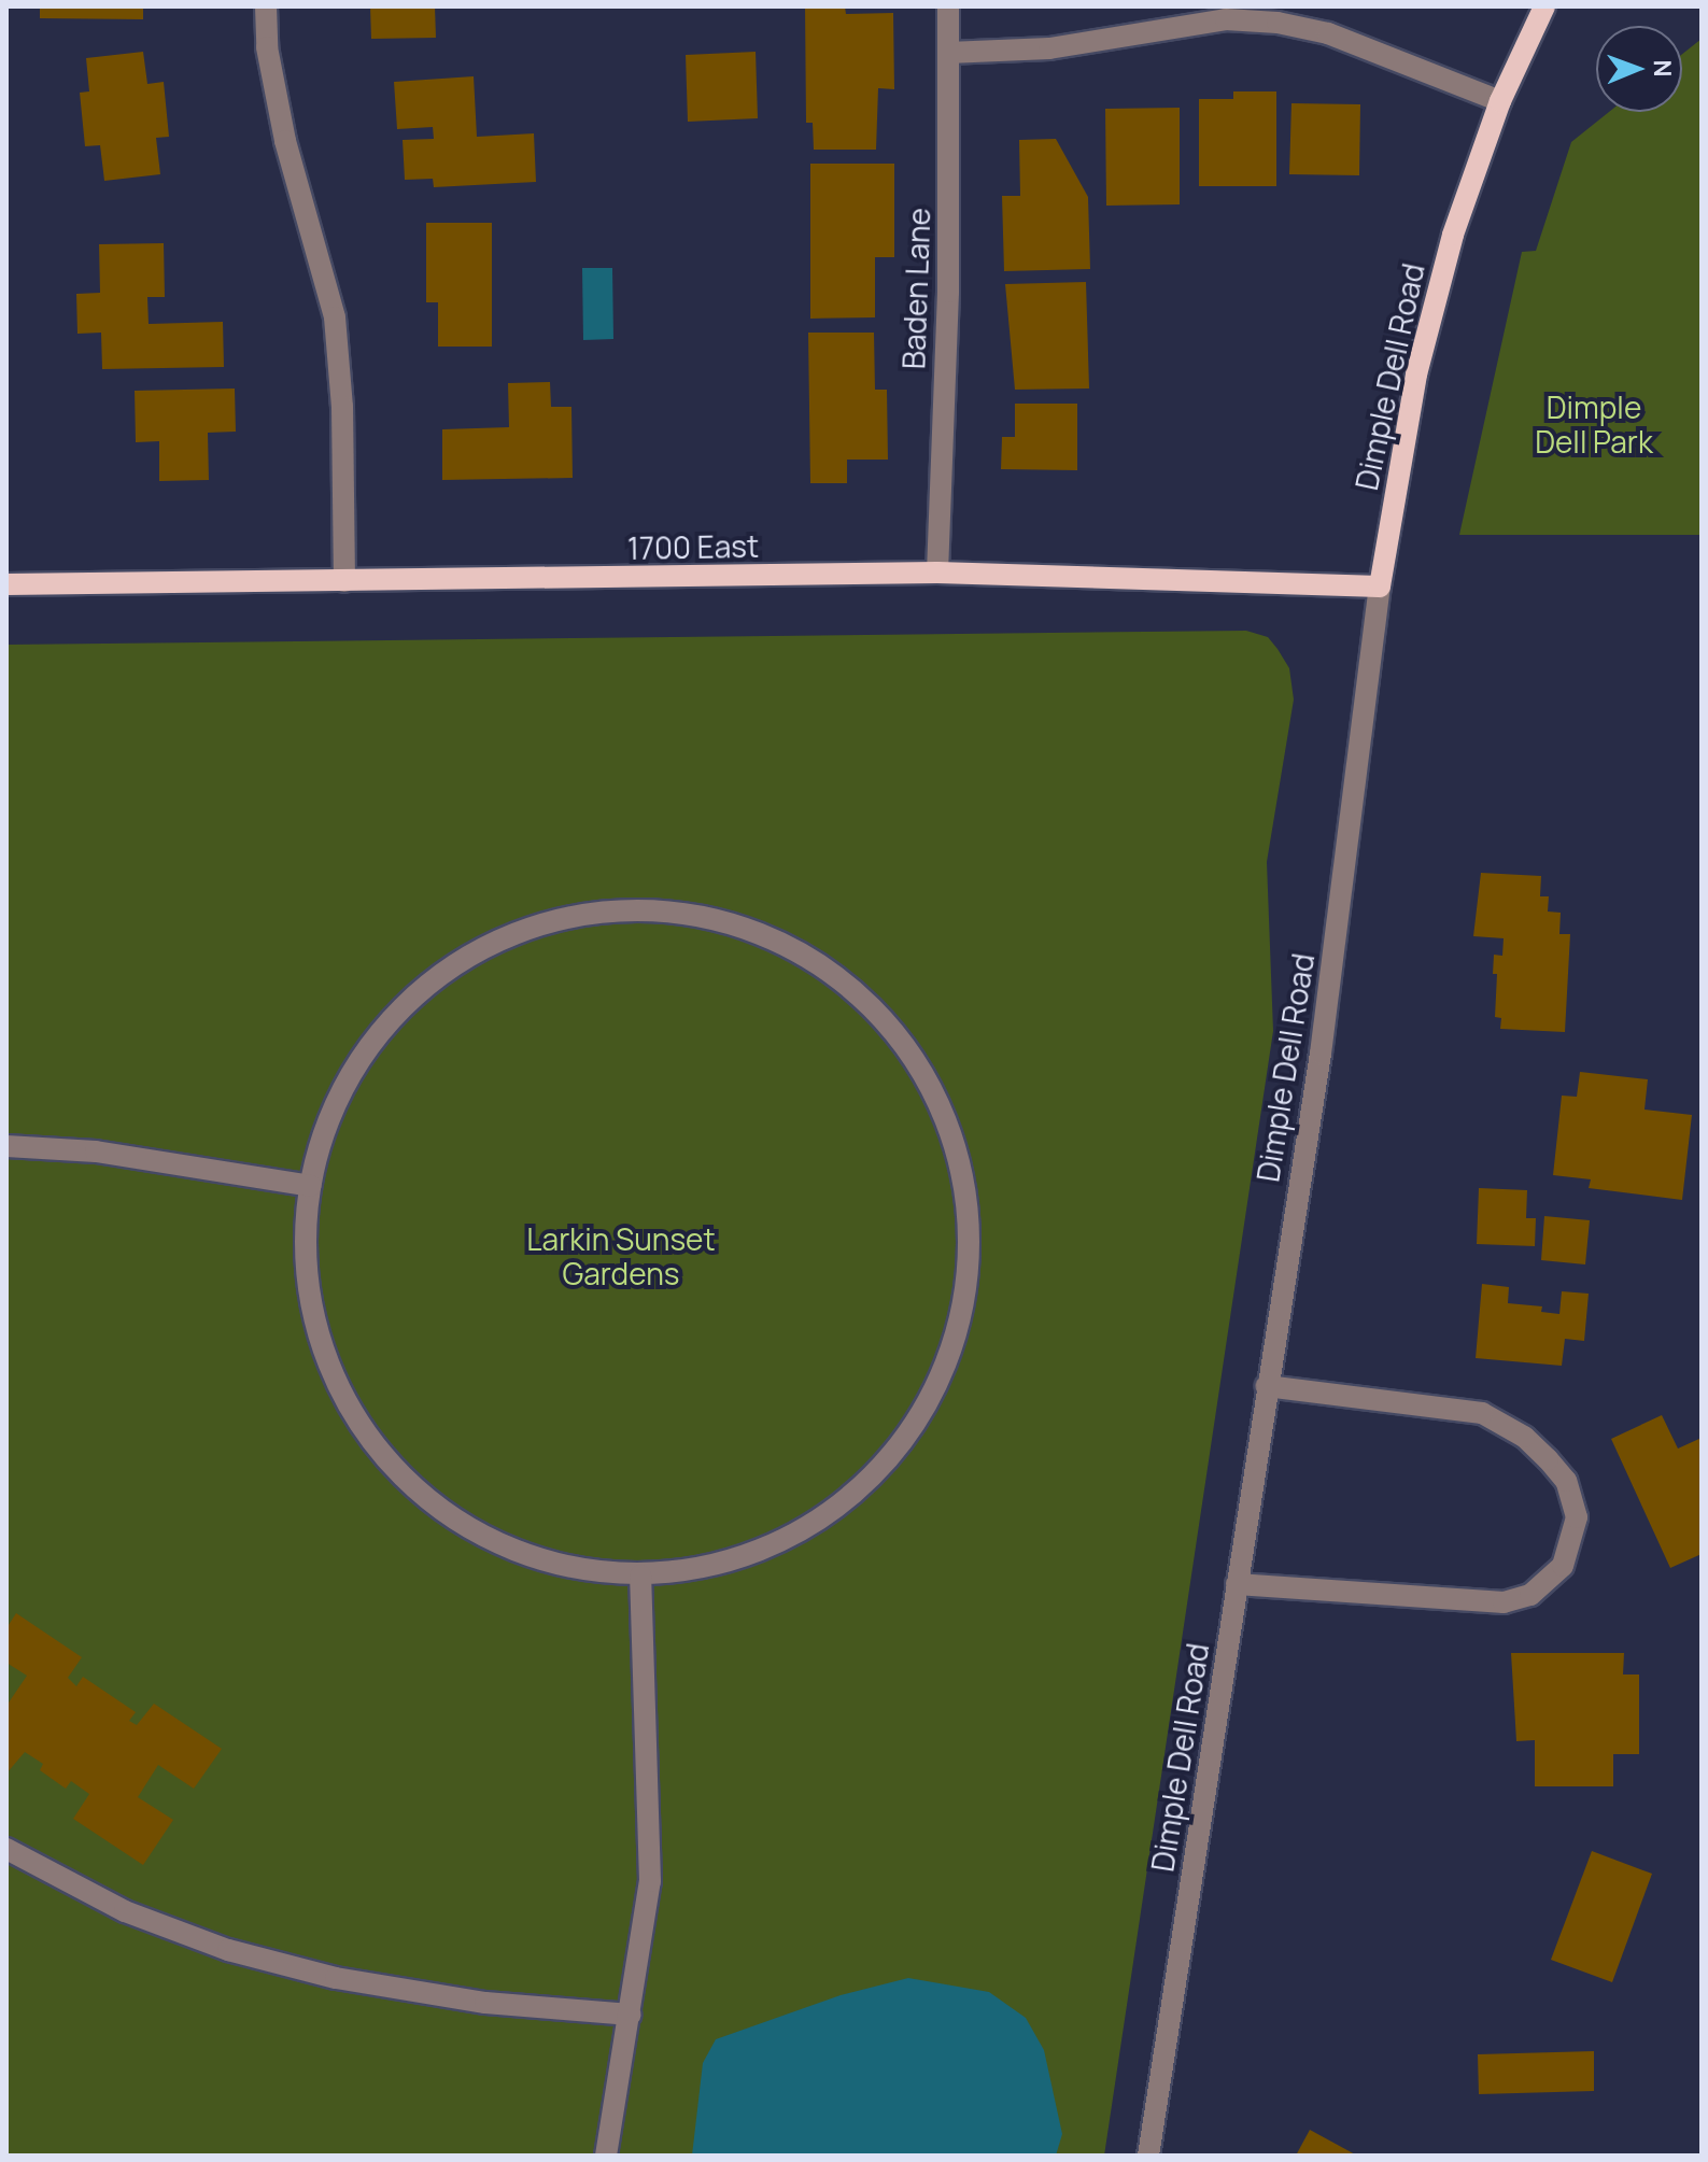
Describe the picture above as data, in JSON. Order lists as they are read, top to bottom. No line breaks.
{"streets":{"main road":["Dimple Dell Road","1700 East"],"street":["Baden Lane"]},"crossings":[["Baden Lane","1700 East"],["Dimple Dell Road","1700 East"]],"parks":["Dimple Dell Park","Larkin Sunset Gardens"],"north":"right"}
